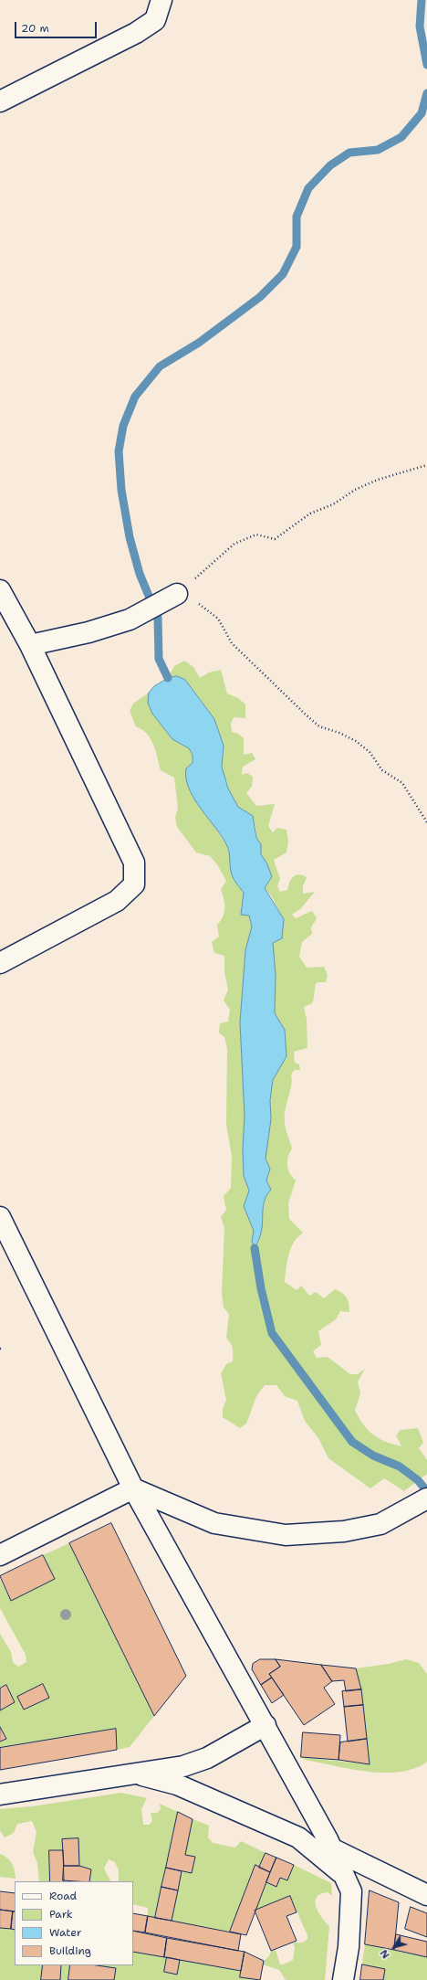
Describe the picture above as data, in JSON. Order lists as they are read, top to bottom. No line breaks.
{"legend":["Road","Park","Water","Building"],"scale_bar":"20 m","north":"bottom left"}
